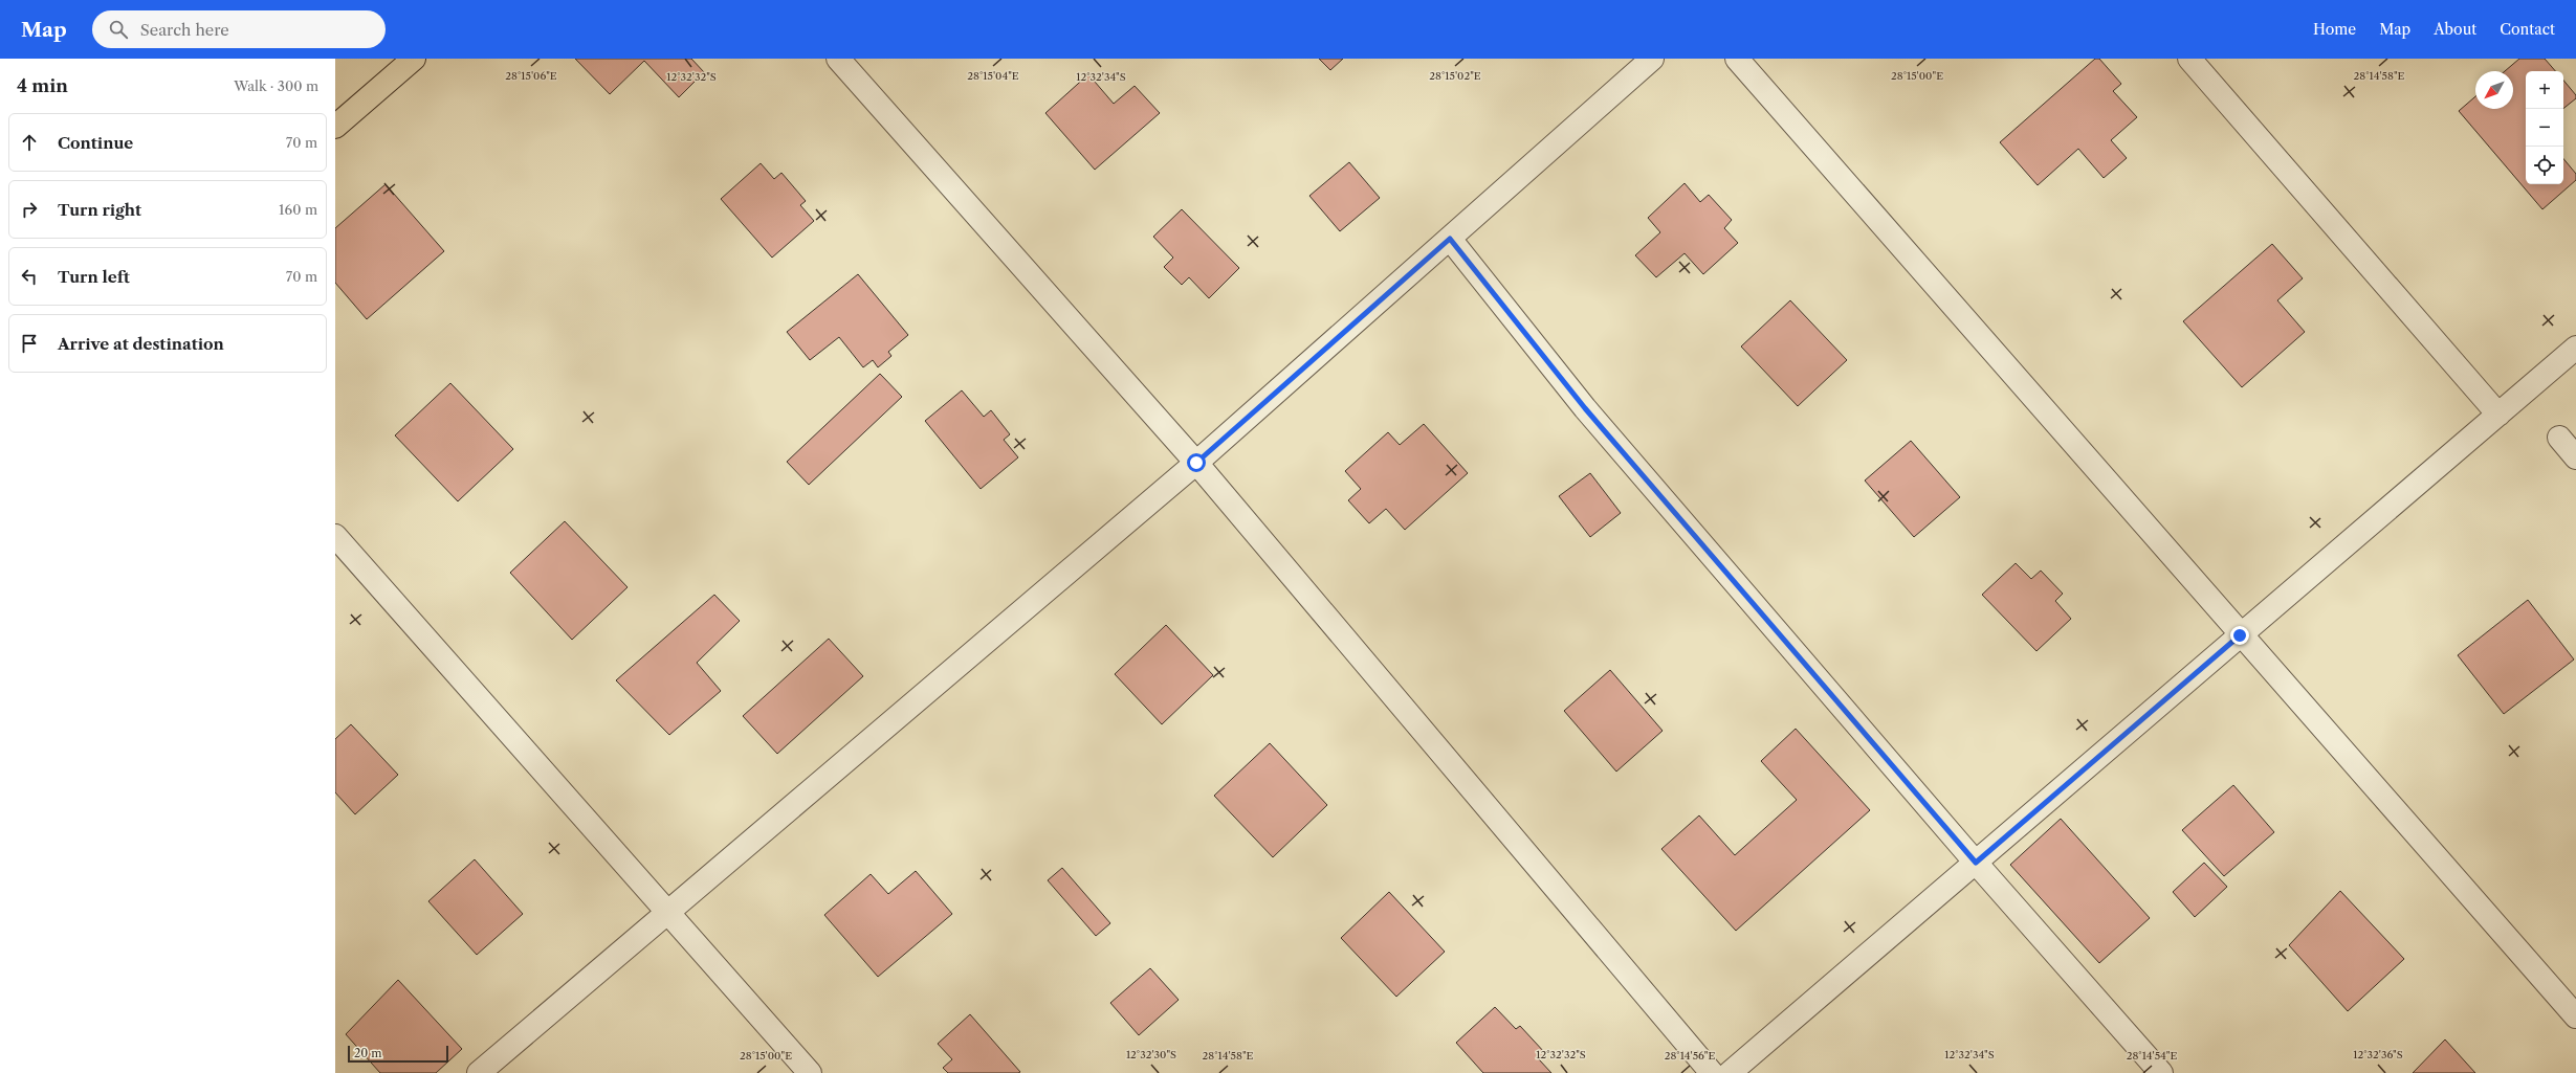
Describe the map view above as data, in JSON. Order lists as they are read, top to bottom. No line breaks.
{"scale_bar":"20 m","north":"bottom left","page":{"header":"Map","search":"Search here","nav":["Home","Map","About","Contact"],"heading":["4 min","Walk · 300 m"],"map_buttons":["+","−"],"list":[["Continue","70 m"],["Turn right","160 m"],["Turn left","70 m"],"Arrive at destination"],"scale":"20 m"},"coordinates":["28°15'06\"E","28°15'04\"E","28°15'02\"E","28°15'00\"E","28°14'58\"E","12°32'32\"S","12°32'34\"S","12°32'30\"S","12°32'36\"S","28°14'56\"E","28°14'54\"E"]}
